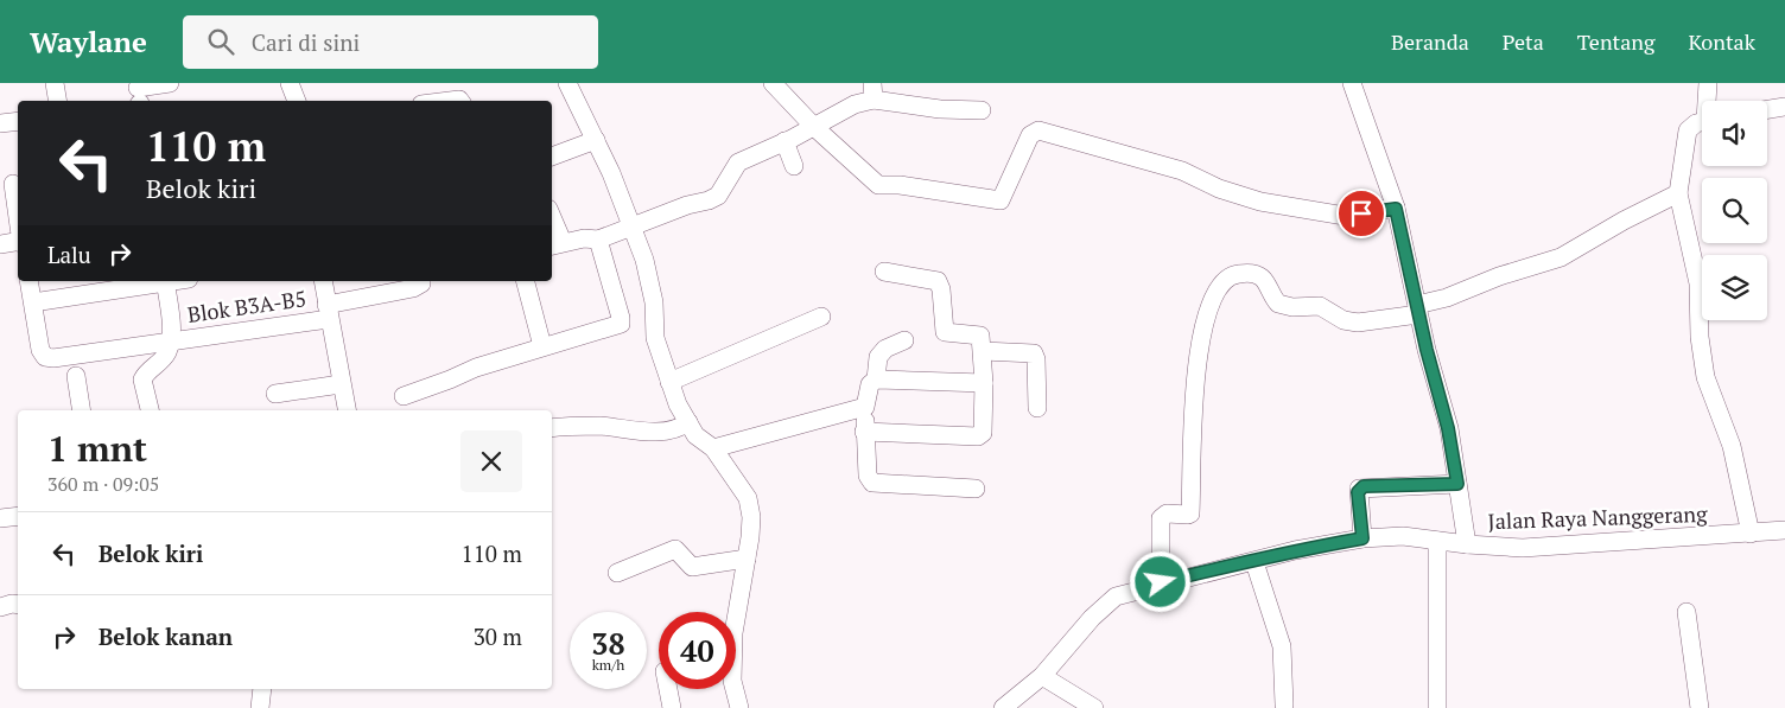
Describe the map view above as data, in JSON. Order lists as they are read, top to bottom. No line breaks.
{"streets":{"street":["Blok B3A-B5","Jalan Raya Nanggerang"]},"page":{"header":"Waylane","search":"Cari di sini","nav":["Beranda","Peta","Tentang","Kontak"],"turn":["110 m","Belok kiri"],"then":"Lalu","heading":["1 mnt","360 m · 09:05"],"list":[{"name":"Belok kiri","value":"110 m"},{"name":"Belok kanan","value":"30 m"}],"speed":"38 km/h","limit":"40"}}
